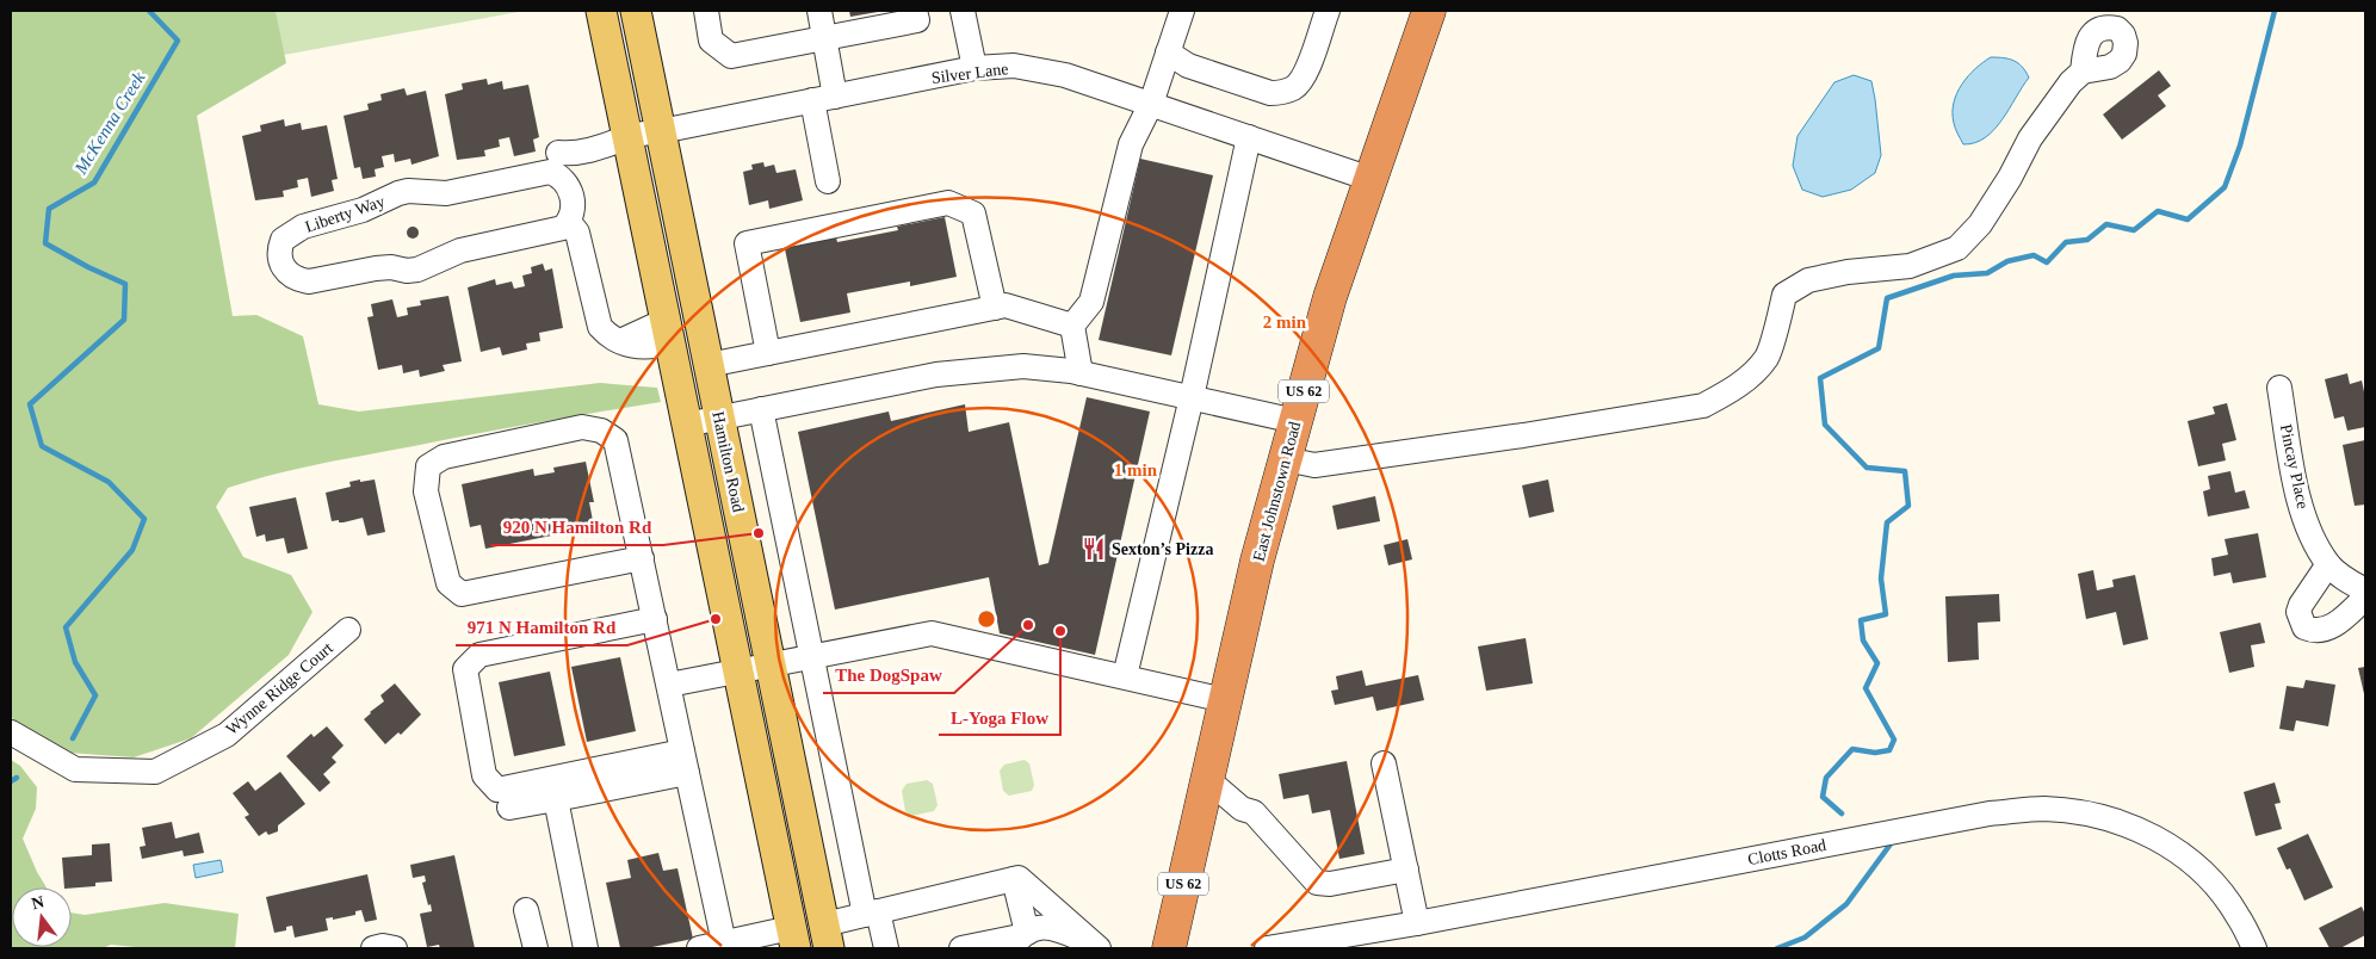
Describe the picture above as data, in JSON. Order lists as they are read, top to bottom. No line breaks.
{"streets":{"highway":["US 62","East Johnstown Road"],"main road":["Hamilton Road"],"street":["Silver Lane","Liberty Way","Pincay Place","Wynne Ridge Court","Clotts Road"]},"crossings":[["Silver Lane","Liberty Way"],["Silver Lane","Hamilton Road"],["Silver Lane","East Johnstown Road"],["Liberty Way","Hamilton Road"]],"water":["McKenna Creek"],"places":{"other":["920 N Hamilton Rd","971 N Hamilton Rd","The DogSpaw","L-Yoga Flow"],"restaurant":["Sexton’s Pizza"]},"north":"top","rings":["2 min","1 min"]}
